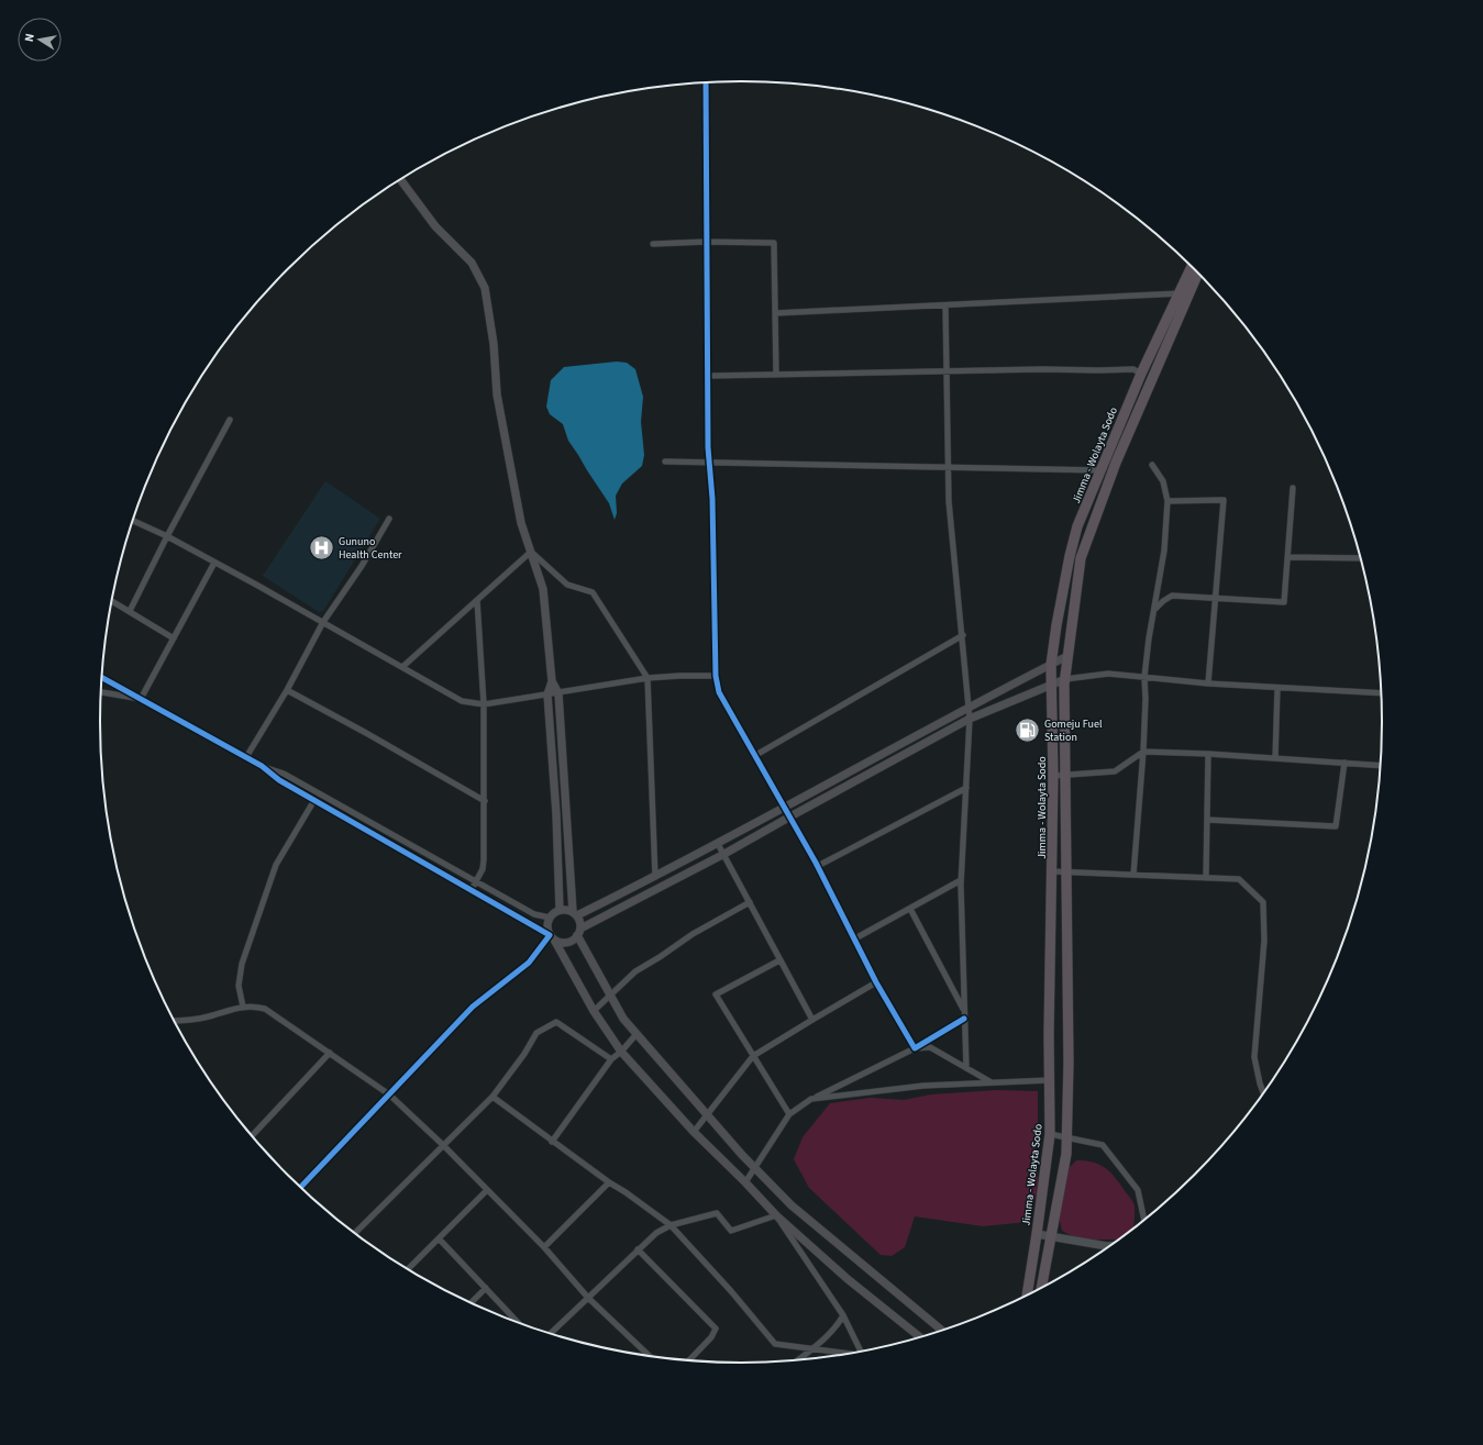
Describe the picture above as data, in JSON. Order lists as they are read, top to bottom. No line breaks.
{"streets":{"highway":["Jimma - Wolayta Sodo"]},"places":{"hospital":["Gununo Health Center"],"fuel station":["Gomeju Fuel Station"]},"north":"left"}
